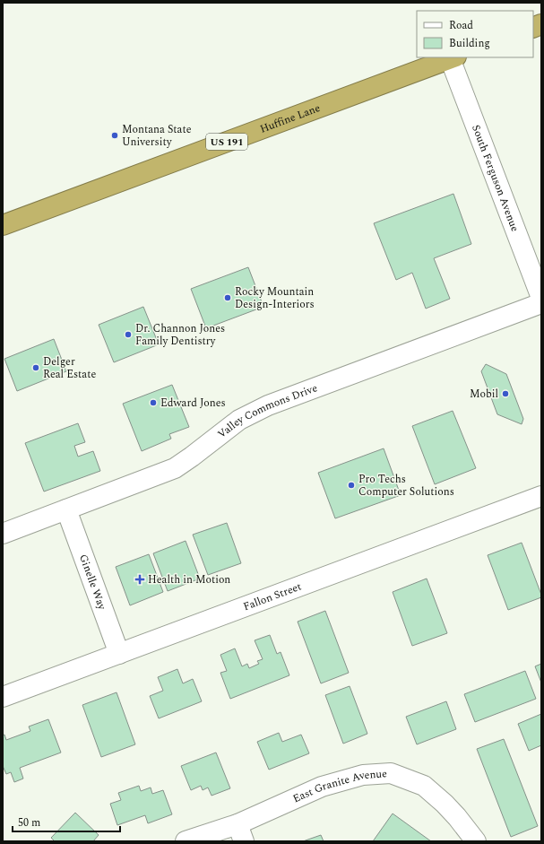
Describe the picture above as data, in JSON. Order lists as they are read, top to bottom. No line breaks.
{"streets":{"highway":["Huffine Lane","US 191"],"street":["South Ferguson Avenue","Valley Commons Drive","Ginelle Way","Fallon Street","East Granite Avenue"]},"crossings":[["Huffine Lane","South Ferguson Avenue"],["Valley Commons Drive","Ginelle Way"],["Ginelle Way","Fallon Street"]],"places":{"other":["Montana State University","Rocky Mountain Design-Interiors","Dr. Channon Jones Family Dentistry","Delger Real Estate","Mobil","Edward Jones","Pro Techs Computer Solutions"],"health":["Health in Motion"]},"legend":["Road","Building"],"scale_bar":"50 m"}
